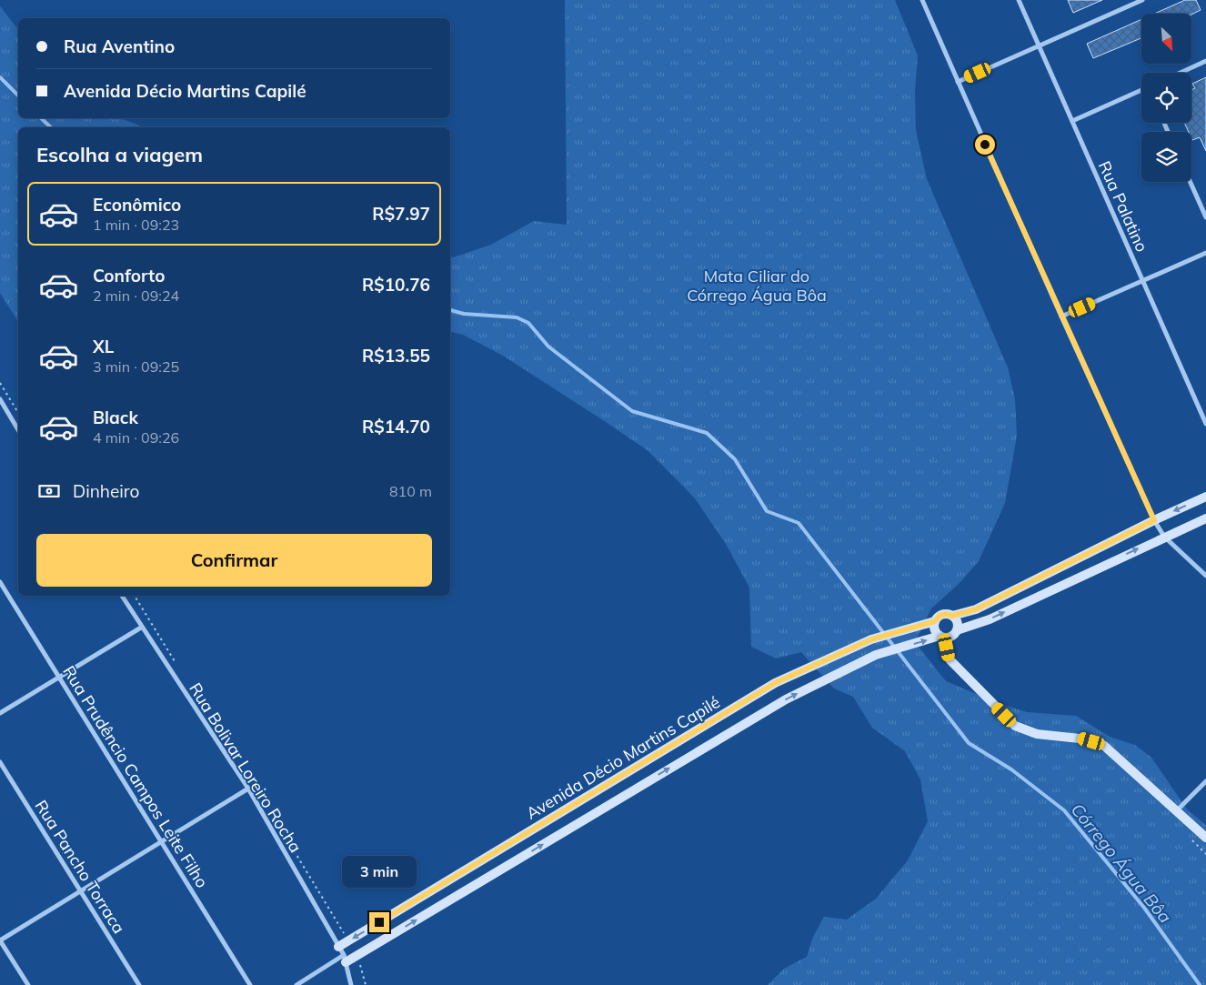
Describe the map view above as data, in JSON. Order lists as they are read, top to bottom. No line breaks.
{"streets":{"street":["Rua Palatino","Avenida Décio Martins Capilé","Rua Bolivar Loreiro Rocha","Rua Prudêncio Campos Leite Filho","Rua Pancho Torraca"]},"crossings":[["Avenida Décio Martins Capilé","Rua Bolivar Loreiro Rocha"]],"water":["Córrego Água Bôa"],"parks":["Mata Ciliar do Córrego Água Bôa"],"north":"bottom right","page":{"banner":["Rua Aventino","Avenida Décio Martins Capilé"],"heading":"Escolha a viagem","list":[{"name":"Econômico","note":"1 min · 09:23","value":"R$7.97"},{"name":"Conforto","note":"2 min · 09:24","value":"R$10.76"},{"name":"XL","note":"3 min · 09:25","value":"R$13.55"},{"name":"Black","note":"4 min · 09:26","value":"R$14.70"}],"pay":["Dinheiro","810 m"],"buttons":"Confirmar","bubble":"3 min"}}
